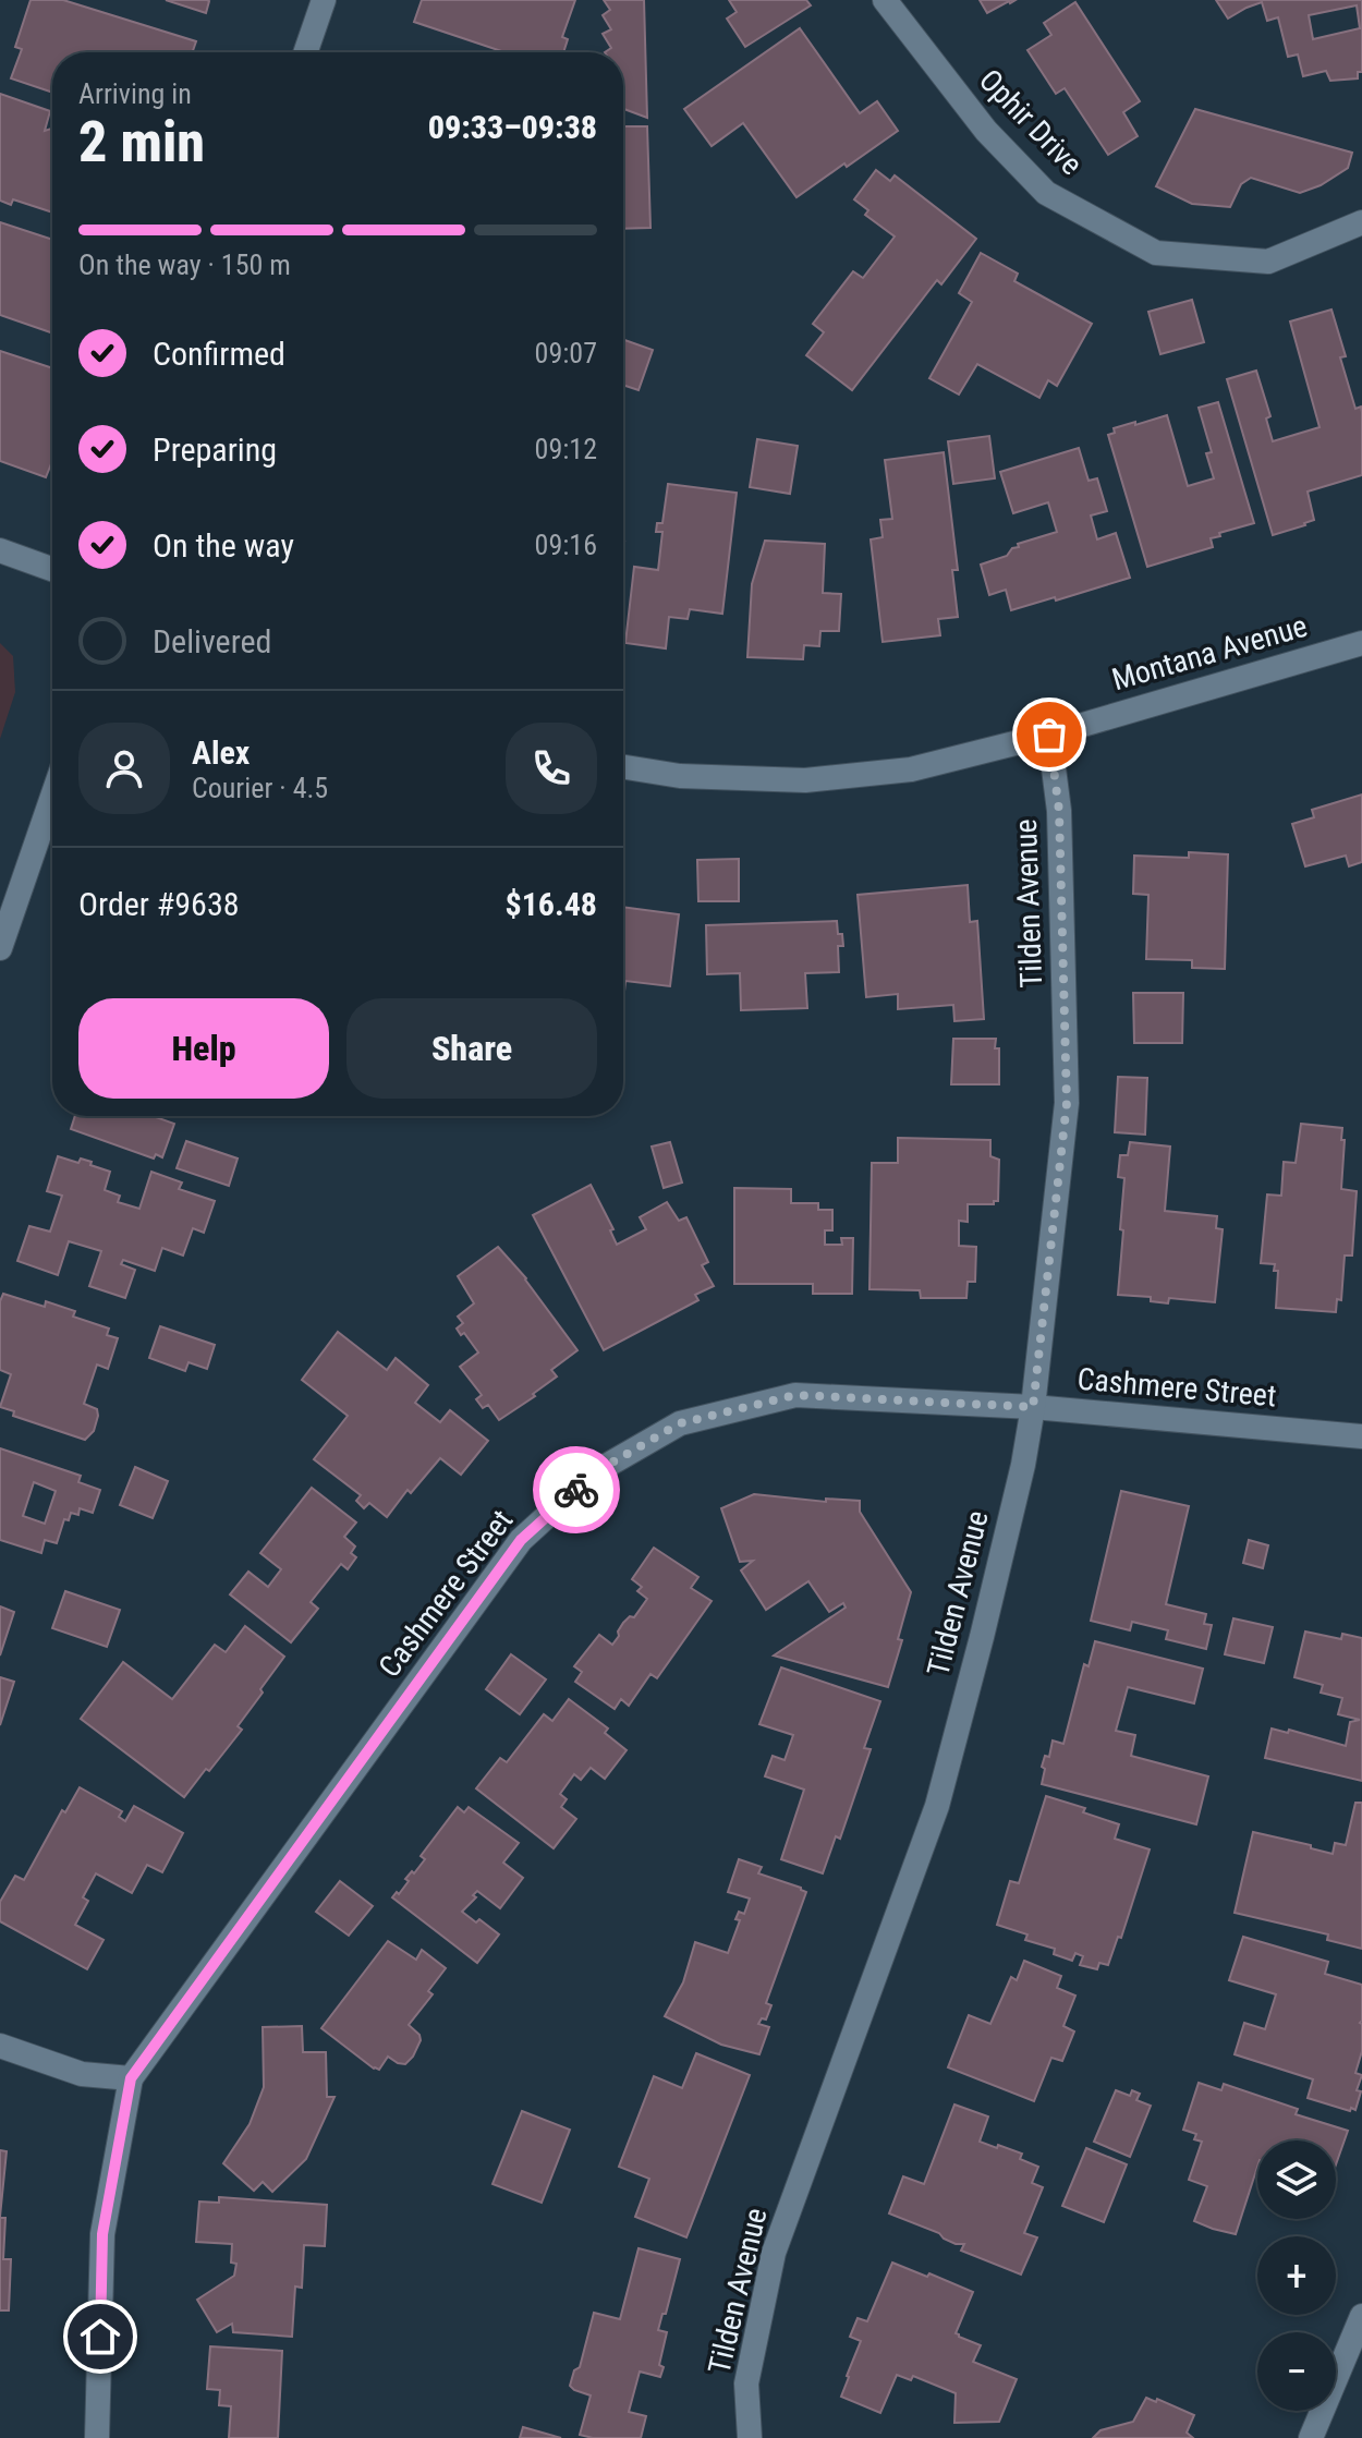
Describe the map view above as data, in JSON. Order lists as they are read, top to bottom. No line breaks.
{"streets":{"street":["Ophir Drive","Montana Avenue","Tilden Avenue","Cashmere Street"]},"crossings":[["Montana Avenue","Tilden Avenue"],["Tilden Avenue","Cashmere Street"]],"page":{"heading":["2 min","Arriving in","09:33–09:38"],"panel":["Alex","Courier · 4.5","Order #9638","$16.48"],"bar":"On the way · 150 m","list":[["Confirmed","09:07"],["Preparing","09:12"],["On the way","09:16"],"Delivered"],"buttons":["Help","Share"],"map_buttons":["+","−"]}}
